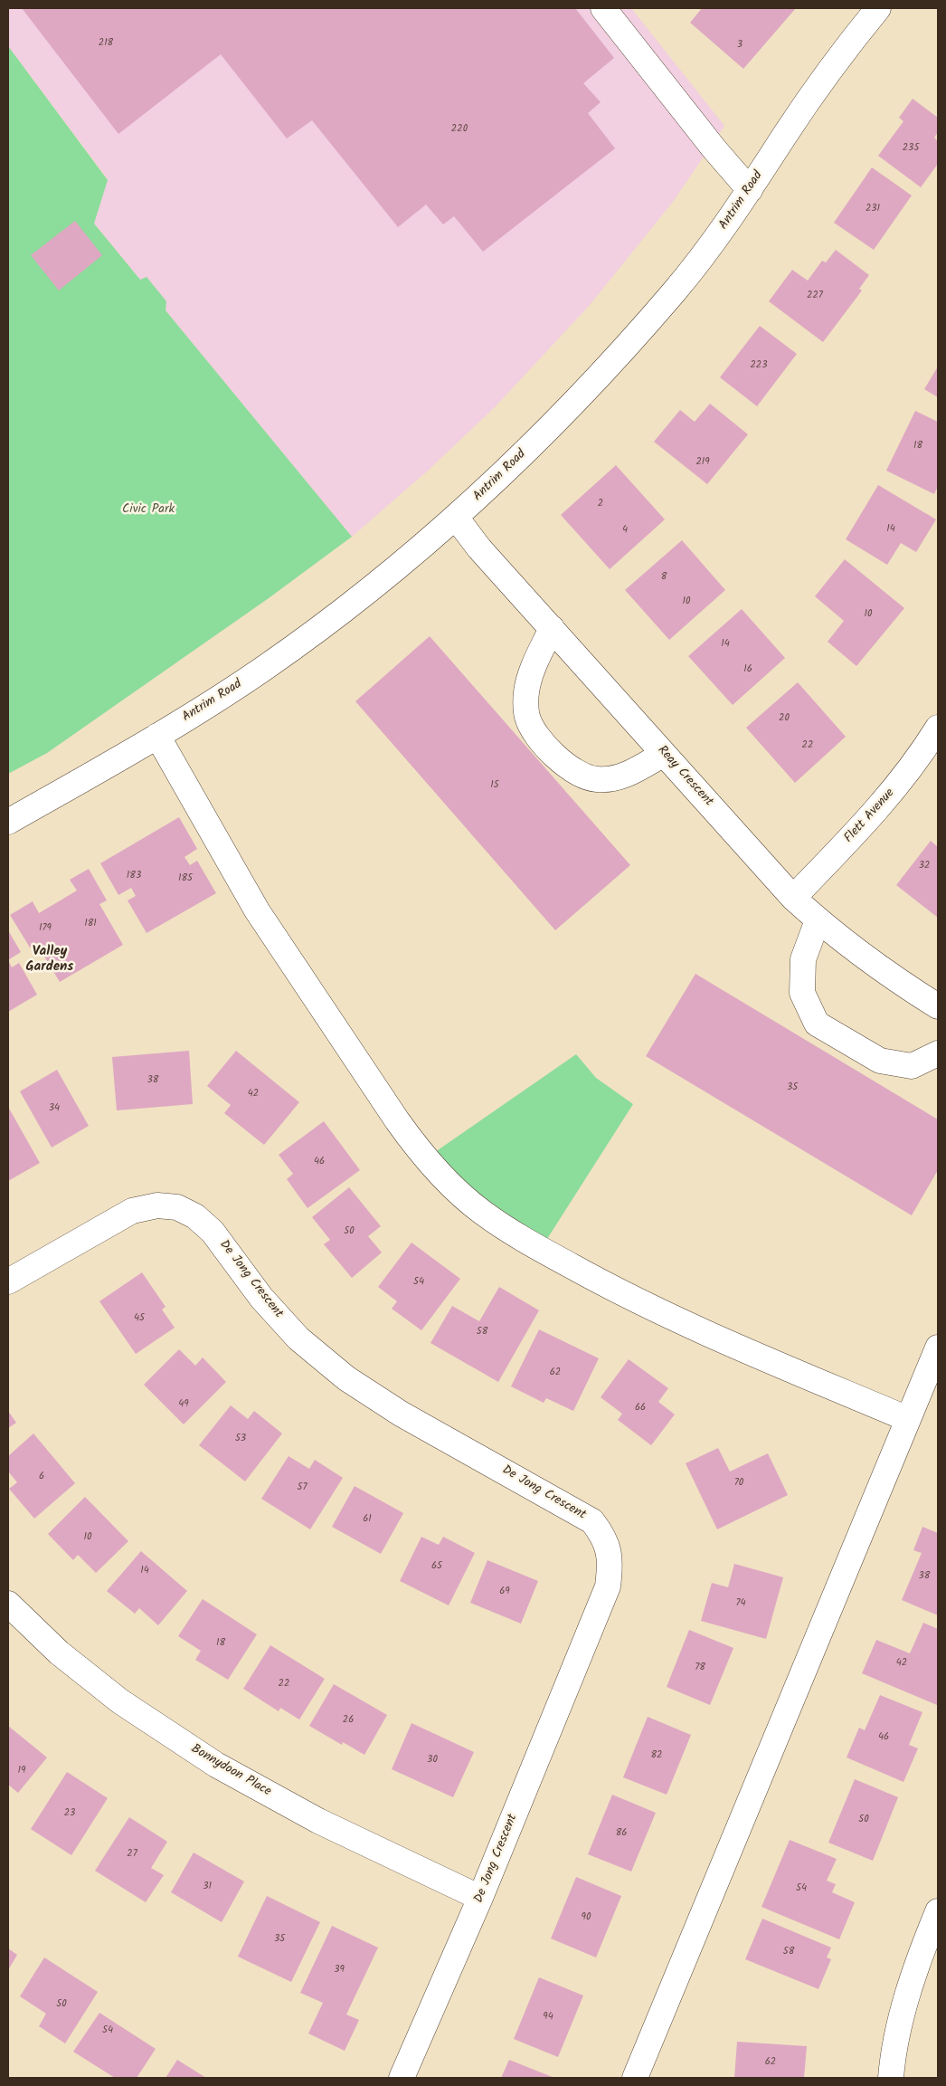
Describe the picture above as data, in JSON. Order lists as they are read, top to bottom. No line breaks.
{"streets":{"street":["Antrim Road","Reay Crescent","Flett Avenue","De Jong Crescent","Bonnydoon Place"]},"crossings":[["Antrim Road","Reay Crescent"],["Reay Crescent","Flett Avenue"],["De Jong Crescent","Bonnydoon Place"]],"districts":["Valley Gardens"],"parks":["Civic Park"],"house_numbers":["218","3","220","235","231","227","223","18","219","2","14","4","8","10","10","14","16","20","22","15","32","183","185","181","179","38","35","42","34","46","50","54","45","58","62","49","66","53","6","70","57","61","10","65","14","38","69","74","18","42","78","22","26","46","82","30","19","23","50","86","27","31","54","90","35","58","39","50","94","54","62"]}
